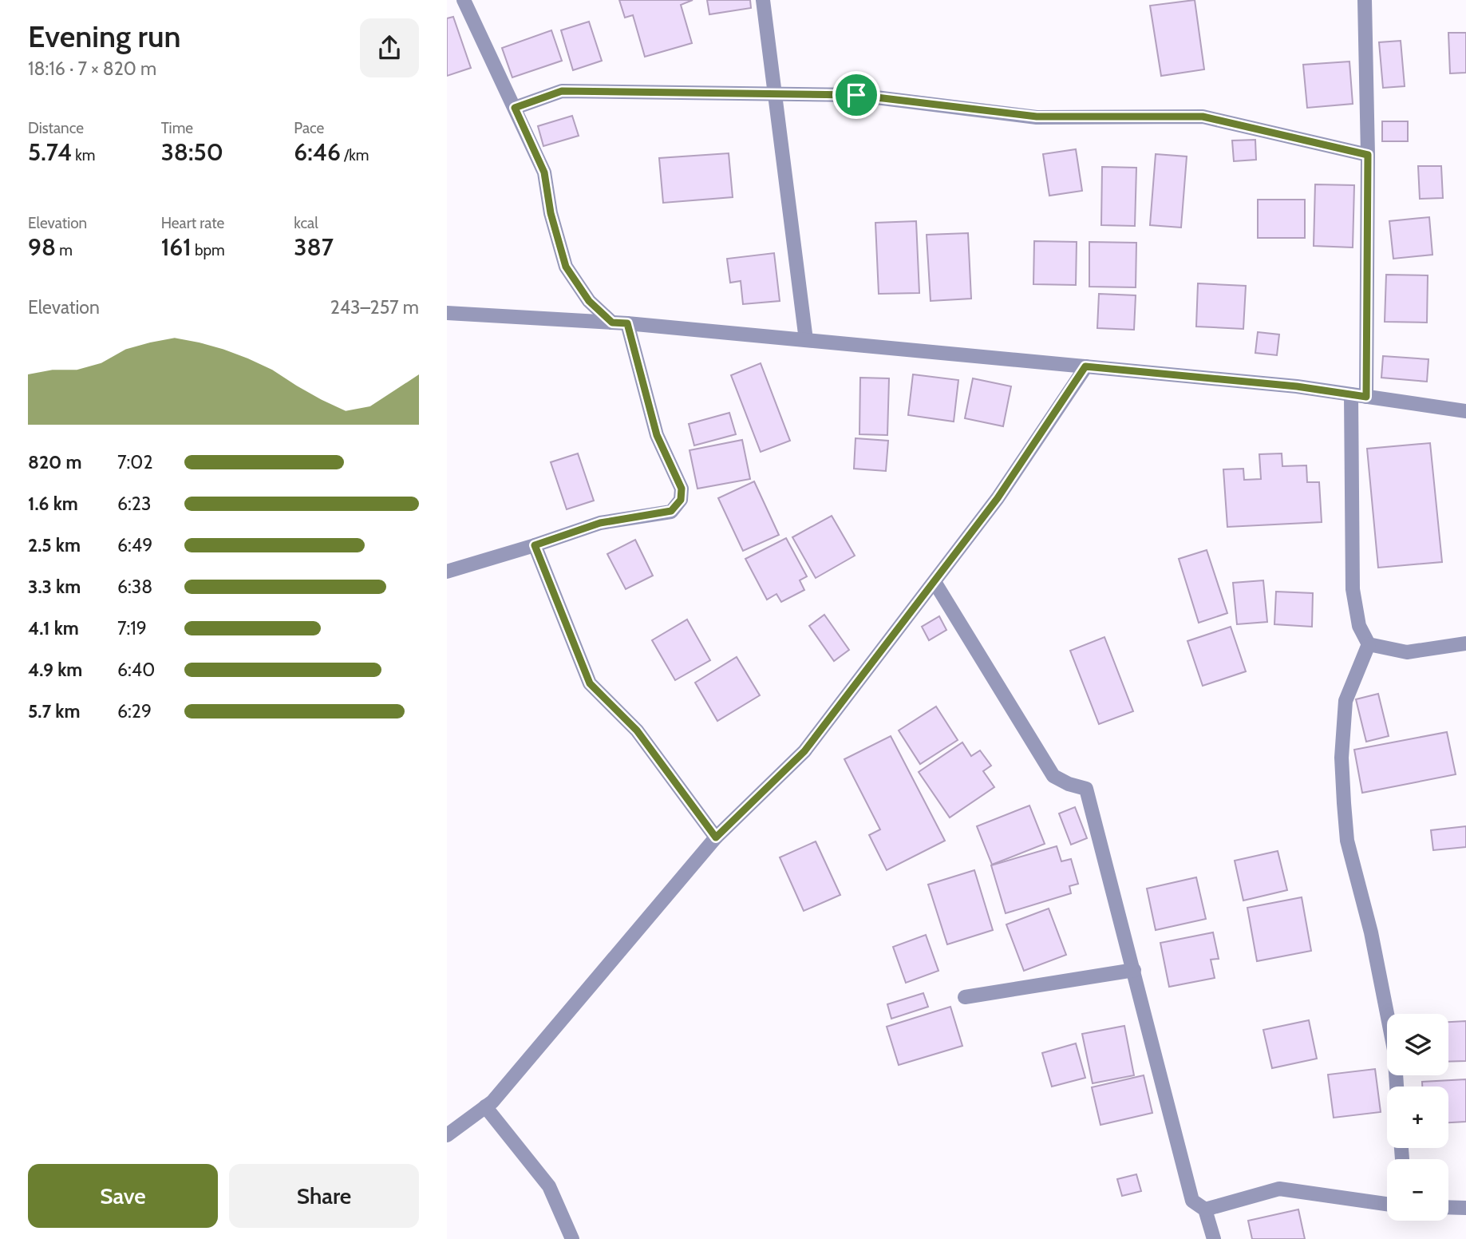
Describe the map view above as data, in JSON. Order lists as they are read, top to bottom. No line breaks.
{"page":{"heading":["Evening run","18:16 · 7 × 820 m"],"stats":[["Distance","5.74 km"],["Time","38:50"],["Pace","6:46 /km"],["Elevation","98 m"],["Heart rate","161 bpm"],["kcal","387"]],"chart":["Elevation","243–257 m"],"list":[{"name":"820 m","note":"7:02"},{"name":"1.6 km","note":"6:23"},{"name":"2.5 km","note":"6:49"},{"name":"3.3 km","note":"6:38"},{"name":"4.1 km","note":"7:19"},{"name":"4.9 km","note":"6:40"},{"name":"5.7 km","note":"6:29"}],"map_buttons":["+","−"],"buttons":["Save","Share"]}}
